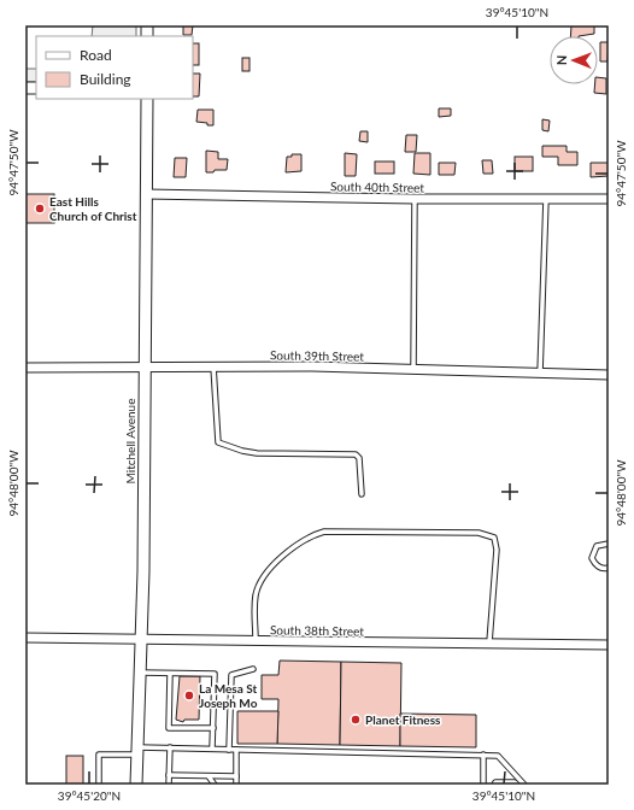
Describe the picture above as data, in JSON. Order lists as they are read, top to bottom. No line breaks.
{"streets":{"street":["South 40th Street","South 39th Street","Mitchell Avenue","South 38th Street"]},"crossings":[["South 40th Street","Mitchell Avenue"],["South 39th Street","Mitchell Avenue"],["Mitchell Avenue","South 38th Street"]],"places":["East Hills Church of Christ","La Mesa St Joseph Mo","Planet Fitness"],"legend":["Road","Building"],"north":"left","coordinates":["39°45'10\"N","94°47'50\"W","94°48'00\"W","39°45'20\"N"]}
